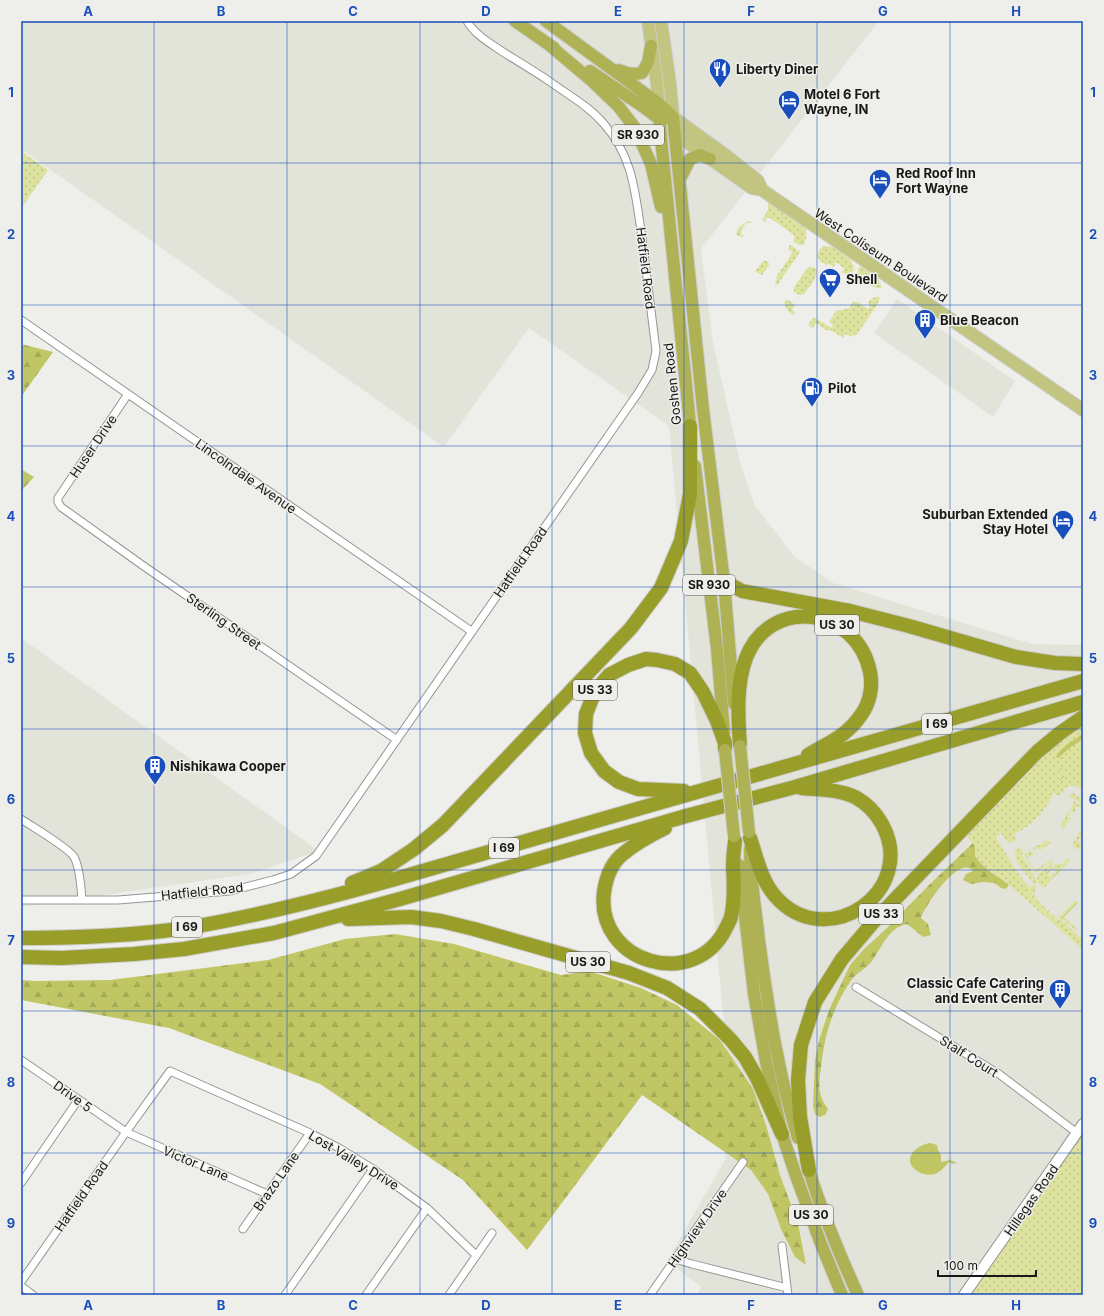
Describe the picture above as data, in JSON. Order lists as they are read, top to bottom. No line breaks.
{"streets":{"highway":["SR 930","West Coliseum Boulevard","Goshen Road","US 30","US 33","I 69"],"main road":["Hillegas Road"],"street":["Hatfield Road","Huser Drive","Lincolndale Avenue","Sterling Street","Stalf Court","Drive 5","Lost Valley Drive","Victor Lane","Brazo Lane","Highview Drive"]},"crossings":[["SR 930","West Coliseum Boulevard"],["SR 930","Goshen Road"],["SR 930","US 30"],["West Coliseum Boulevard","Goshen Road"],["Hatfield Road","Lincolndale Avenue"],["Hatfield Road","Sterling Street"],["Hatfield Road","Drive 5"],["Hatfield Road","Lost Valley Drive"],["Hatfield Road","Victor Lane"],["Goshen Road","US 33"],["Huser Drive","Lincolndale Avenue"],["Huser Drive","Sterling Street"],["US 30","US 33"],["US 30","I 69"],["US 33","I 69"],["Stalf Court","Hillegas Road"],["Drive 5","Victor Lane"],["Lost Valley Drive","Brazo Lane"],["Victor Lane","Brazo Lane"]],"places":{"restaurant":["Liberty Diner"],"hotel":["Motel 6 Fort Wayne, IN","Red Roof Inn Fort Wayne","Suburban Extended Stay Hotel"],"supermarket":["Shell"],"building":["Blue Beacon","Nishikawa Cooper","Classic Cafe Catering and Event Center"],"fuel station":["Pilot"]},"scale_bar":"100 m","grid":{"columns":["A","B","C","D","E","F","G","H"],"rows":["1","2","3","4","5","6","7","8","9"]}}
